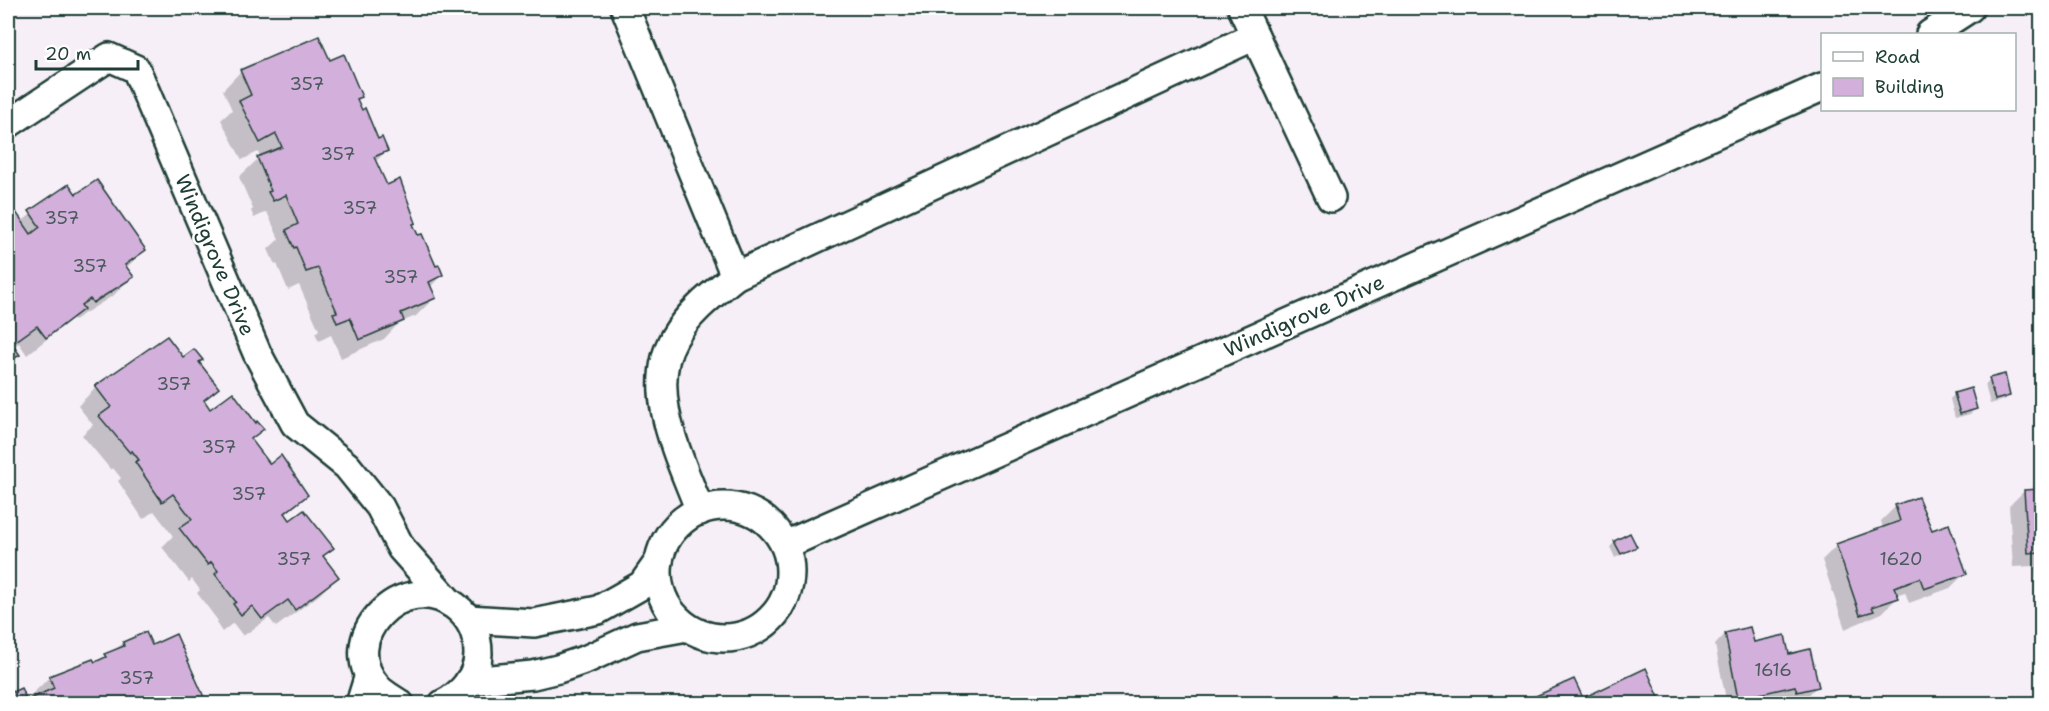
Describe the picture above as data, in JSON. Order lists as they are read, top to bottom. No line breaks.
{"streets":{"street":["Windigrove Drive"]},"house_numbers":["357","357","357","357","357","357","357","357","357","357","1620","1616","357"],"legend":["Road","Building"],"scale_bar":"20 m"}
